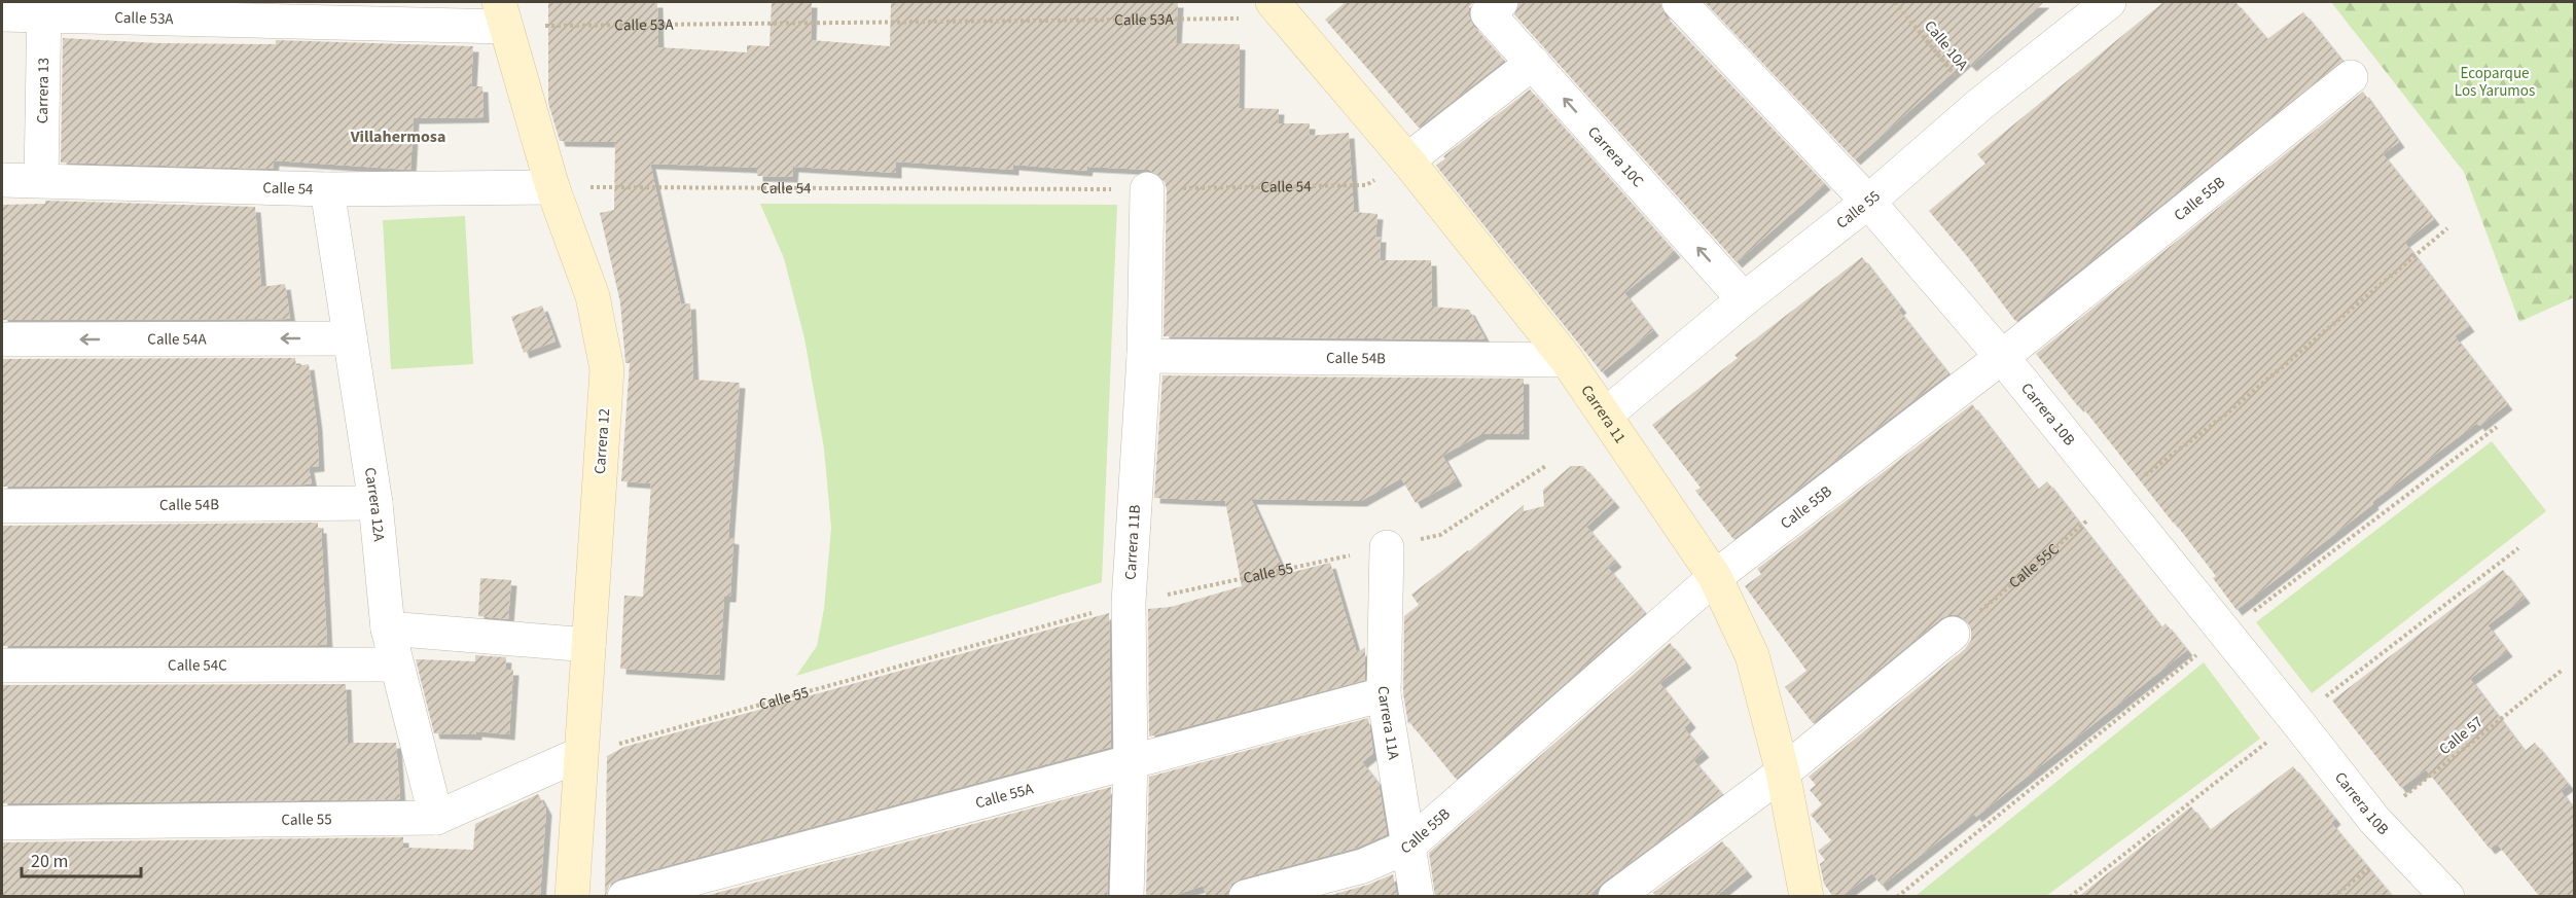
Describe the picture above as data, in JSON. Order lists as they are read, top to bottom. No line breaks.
{"streets":{"street":["Calle 53A","Carrera 13","Carrera 10C","Calle 54","Calle 55B","Calle 55","Calle 54A","Calle 54B","Carrera 11","Carrera 10B","Carrera 12","Carrera 12A","Carrera 11B","Calle 54C","Carrera 11A","Calle 55A"],"path":["Calle 10A","Calle 55C","Calle 57"]},"crossings":[["Calle 53A","Carrera 13"],["Calle 53A","Carrera 11"],["Calle 53A","Carrera 12"],["Calle 10A","Calle 55"],["Carrera 13","Calle 54"],["Carrera 10C","Calle 55"],["Calle 54","Carrera 11"],["Calle 54","Carrera 12"],["Calle 54","Carrera 12A"],["Calle 54","Carrera 11B"],["Calle 55B","Carrera 11"],["Calle 55B","Carrera 10B"],["Calle 55B","Carrera 11A"],["Calle 55","Carrera 11"],["Calle 55","Carrera 10B"],["Calle 55","Carrera 12"],["Calle 55","Carrera 12A"],["Calle 55","Carrera 11B"],["Calle 55","Carrera 11A"],["Calle 54A","Carrera 12A"],["Calle 54B","Carrera 11"],["Calle 54B","Carrera 12A"],["Calle 54B","Carrera 11B"],["Carrera 10B","Calle 55C"],["Carrera 10B","Calle 57"],["Carrera 12A","Calle 54C"],["Carrera 11B","Calle 55A"],["Carrera 11A","Calle 55A"]],"one_way":["Carrera 10C","Calle 54A"],"districts":["Villahermosa"],"parks":["Ecoparque Los Yarumos"],"scale_bar":"20 m"}
